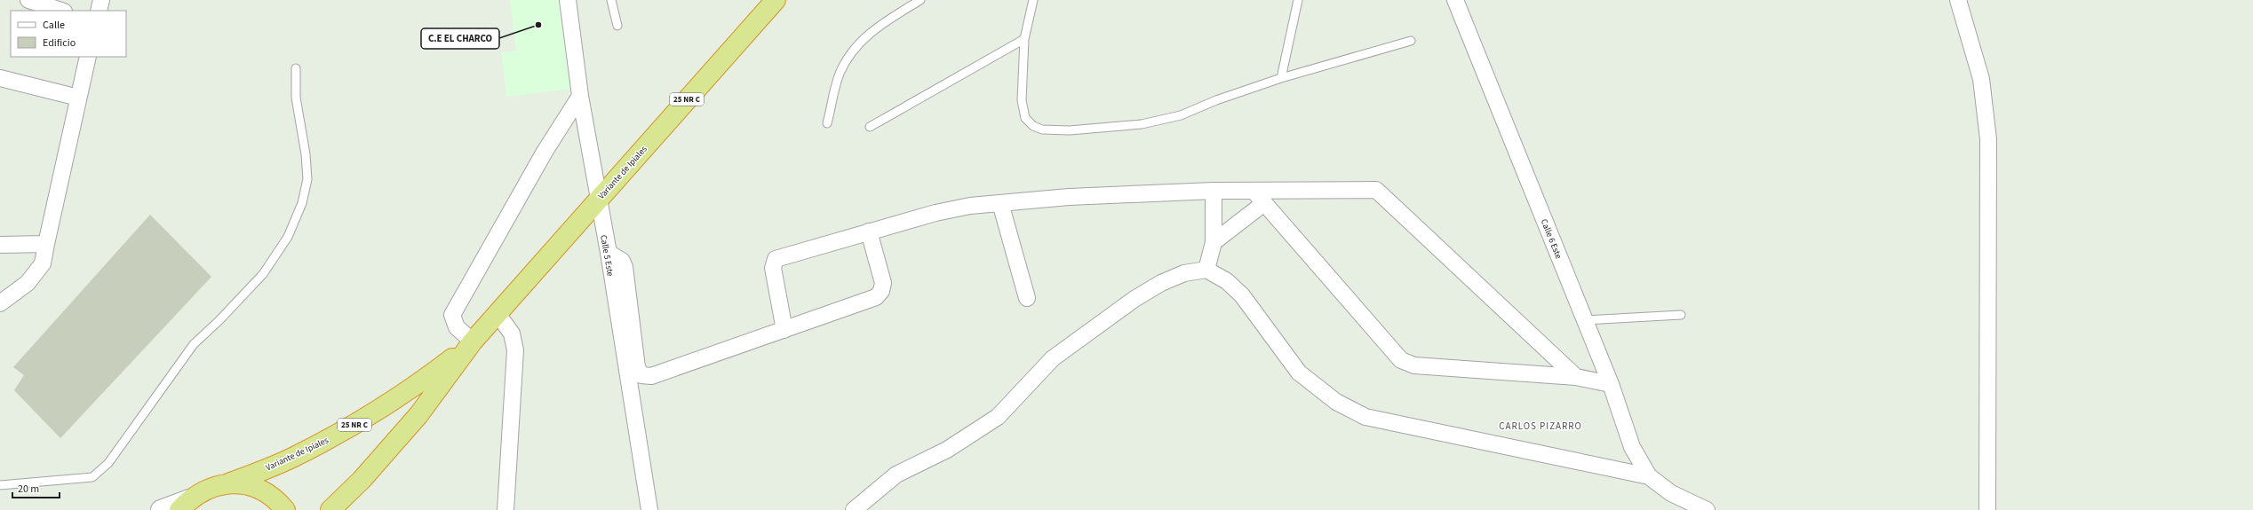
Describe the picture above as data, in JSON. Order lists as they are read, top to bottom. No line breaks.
{"streets":{"highway":["25 NR C","Variante de Ipiales"],"street":["Calle 6 Este","Calle 5 Este"]},"crossings":[["25 NR C","Variante de Ipiales"],["Variante de Ipiales","Calle 5 Este"]],"districts":["CARLOS PIZARRO"],"places":["C.E EL CHARCO"],"legend":["Calle","Edificio"],"scale_bar":"20 m"}
